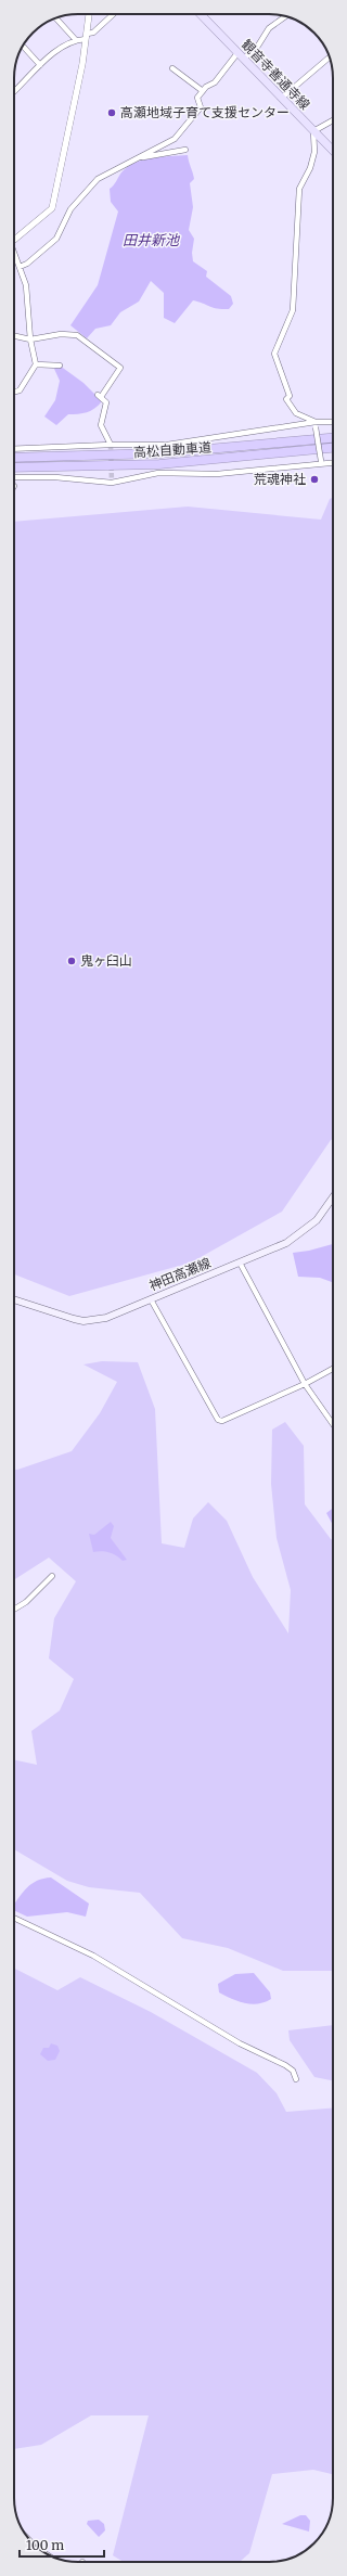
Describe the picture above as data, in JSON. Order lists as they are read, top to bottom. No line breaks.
{"streets":{"highway":["高松自動車道"],"main road":["観音寺善通寺線","神田高瀬線"]},"water":["田井新池"],"places":["高瀬地域子育て支援センター","荒魂神社","鬼ヶ臼山"],"scale_bar":"100 m"}
